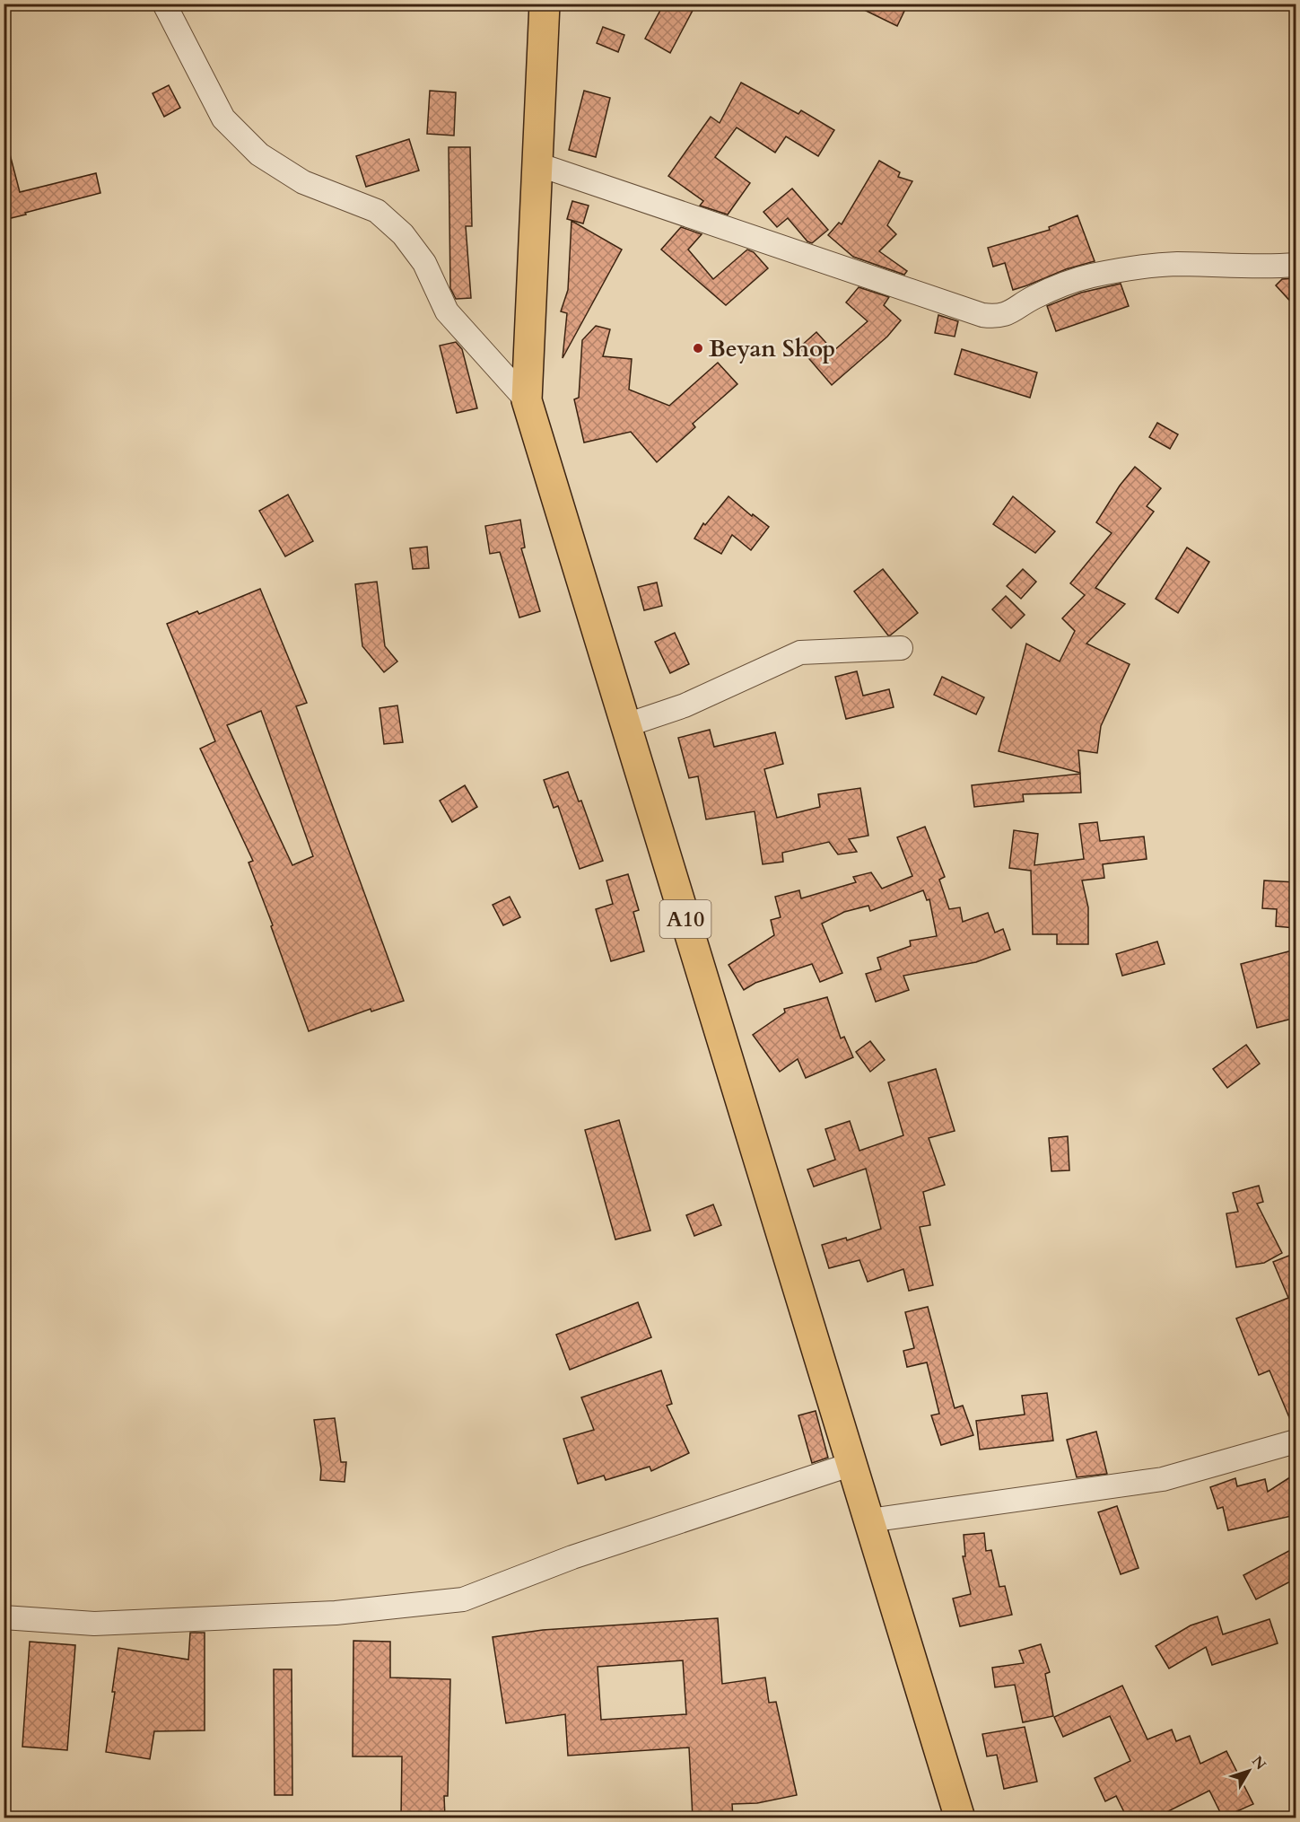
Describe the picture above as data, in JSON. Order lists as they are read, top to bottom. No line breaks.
{"streets":{"highway":["A10"]},"places":["Beyan Shop"],"north":"top right"}
